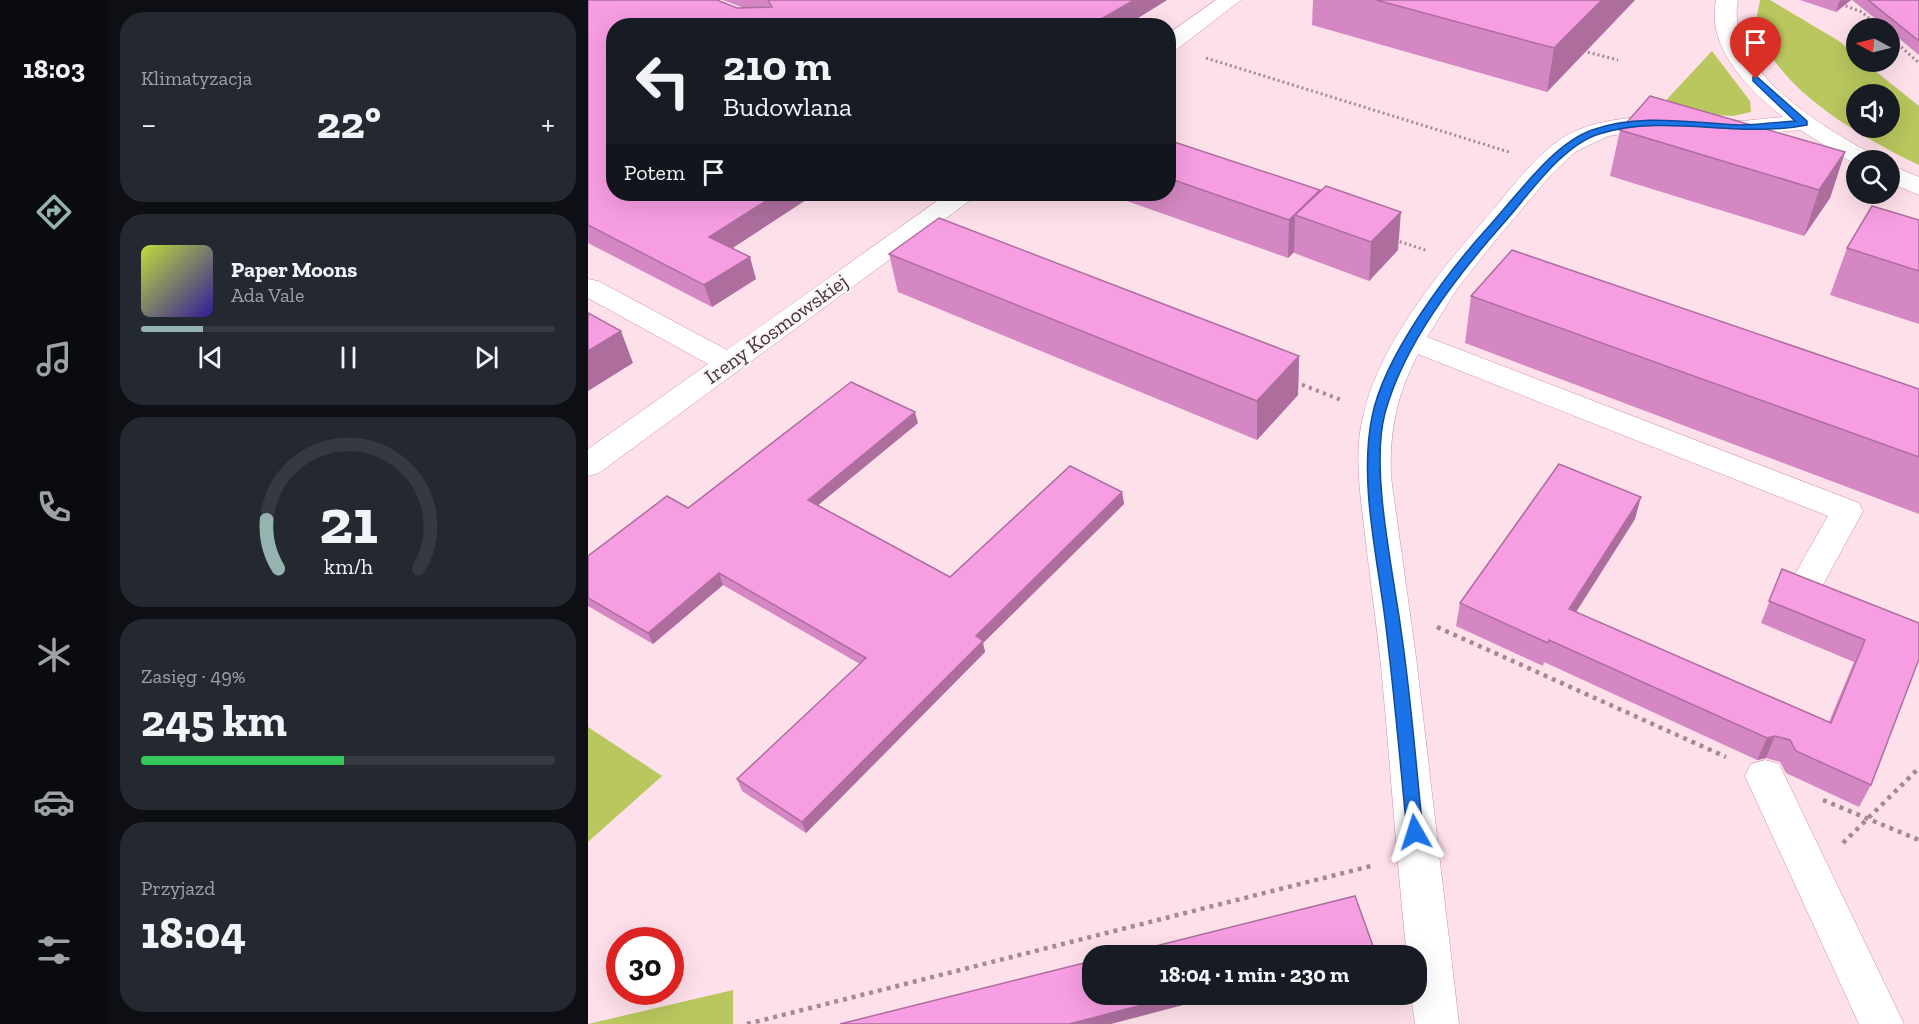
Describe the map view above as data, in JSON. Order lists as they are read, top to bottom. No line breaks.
{"streets":{"street":["Ireny Kosmowskiej"]},"north":"left","page":{"tabs":"18:03","tile":["Klimatyzacja",["Zasięg · 49%","245 km"],["Przyjazd","18:04"]],"turn":["210 m","Budowlana"],"heat":["−","22°","+"],"then":"Potem","song":["Paper Moons","Ada Vale"],"limit":"30","trip":"18:04 · 1 min · 230 m","gauge":["21","km/h"]}}
